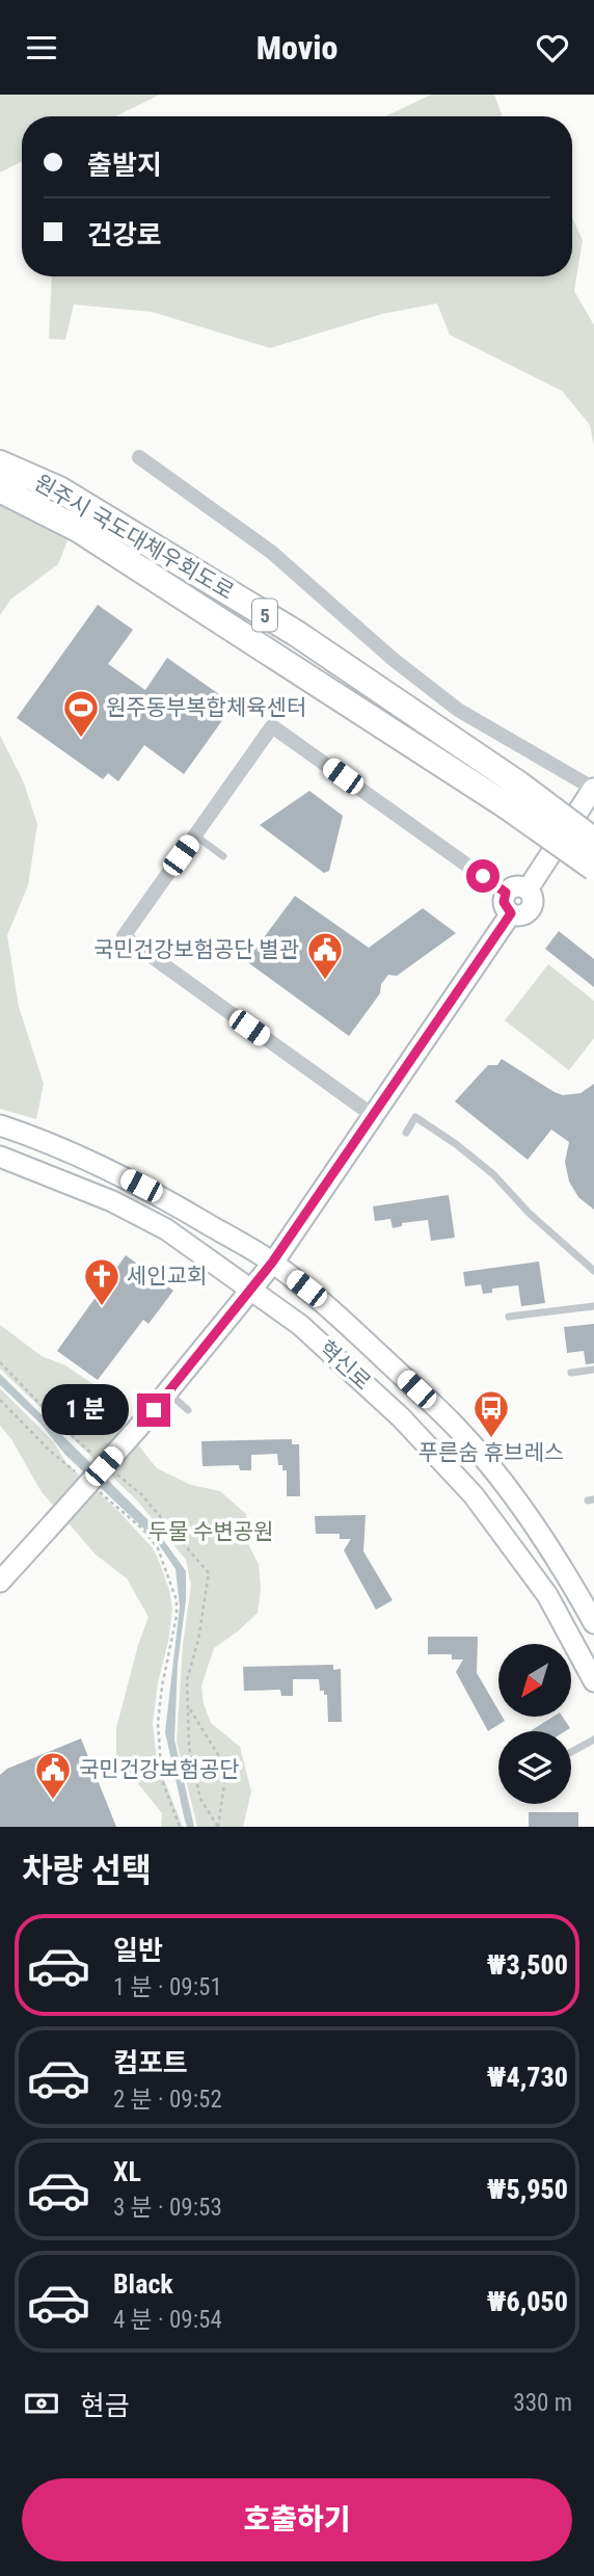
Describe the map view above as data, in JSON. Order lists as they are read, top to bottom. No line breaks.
{"streets":{"highway":["원주시 국도대체우회도로","5"],"street":["혁신로"]},"crossings":[["원주시 국도대체우회도로","5"]],"parks":["두물 수변공원"],"places":{"sports":["원주동부복합체육센터"],"public building":["국민건강보험공단 별관","국민건강보험공단"],"church":["세인교회"],"bus stop":["푸른숨 휴브레스"]},"north":"bottom left","page":{"header":"Movio","banner":["출발지","건강로"],"bubble":"1 분","heading":"차량 선택","list":[{"name":"일반","note":"1 분 · 09:51","value":"₩3,500"},{"name":"컴포트","note":"2 분 · 09:52","value":"₩4,730"},{"name":"XL","note":"3 분 · 09:53","value":"₩5,950"},{"name":"Black","note":"4 분 · 09:54","value":"₩6,050"}],"pay":["현금","330 m"],"buttons":"호출하기"}}
